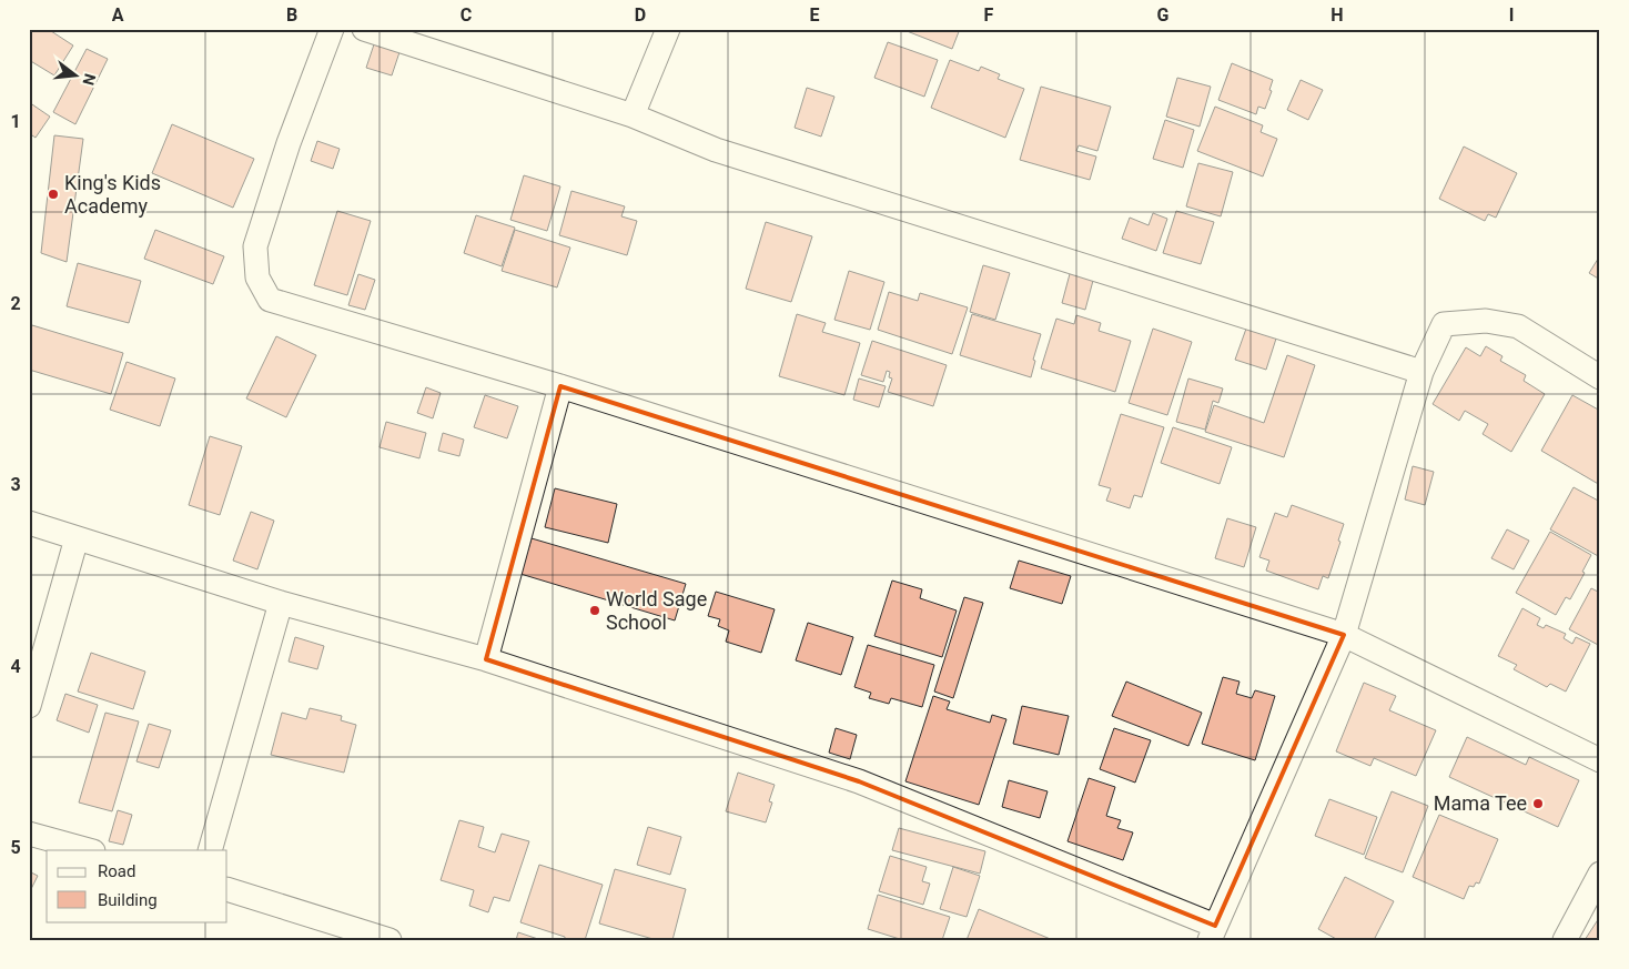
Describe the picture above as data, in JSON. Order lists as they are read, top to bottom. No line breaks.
{"places":["King's Kids Academy","World Sage School","Mama Tee"],"legend":["Road","Building"],"north":"right","grid":{"columns":["A","B","C","D","E","F","G","H","I"],"rows":["1","2","3","4","5"]}}
